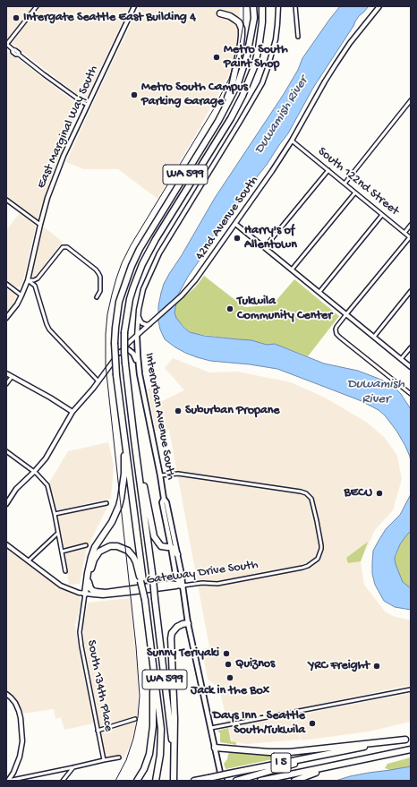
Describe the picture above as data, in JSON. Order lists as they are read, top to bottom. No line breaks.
{"streets":{"highway":["WA 599","I 5"],"main road":["Interurban Avenue South"],"street":["East Marginal Way South","South 122nd Street","42nd Avenue South","Gateway Drive South","South 134th Place"]},"crossings":[["South 122nd Street","42nd Avenue South"],["Interurban Avenue South","Gateway Drive South"],["Gateway Drive South","South 134th Place"]],"water":["Duwamish River"],"places":["Intergate Seattle East Building 4","Metro South Paint Shop","Metro South Campus Parking Garage","Harry's of Allentown","Tukwila Community Center","Suburban Propane","BECU","Sunny Teriyaki","Quiznos","YRC Freight","Jack in the Box","Days Inn - Seattle South/Tukwila"]}
